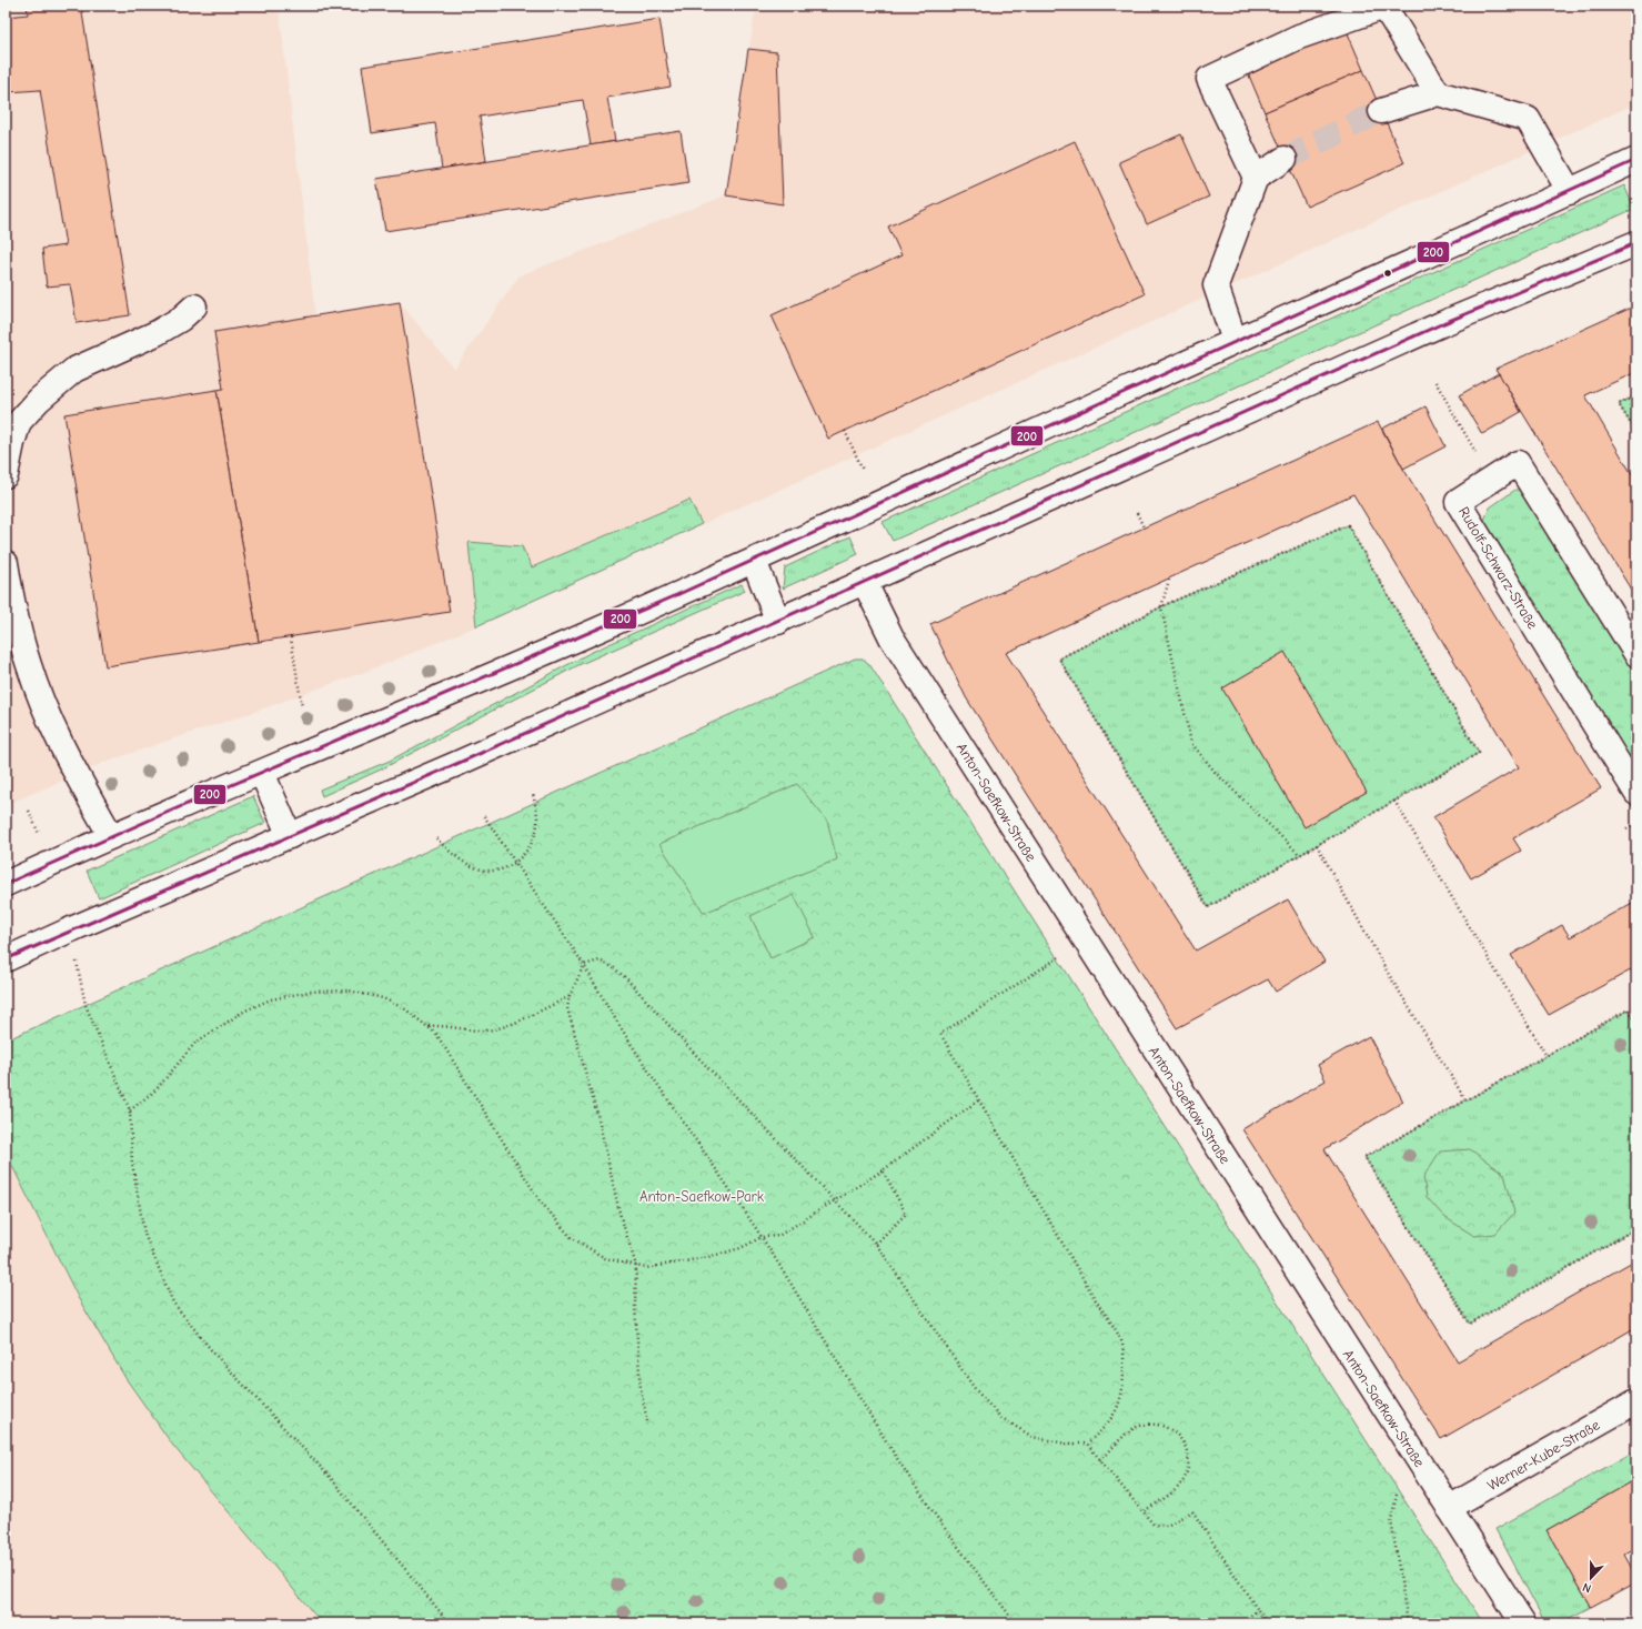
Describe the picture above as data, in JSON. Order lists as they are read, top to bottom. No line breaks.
{"streets":{"street":["Rudolf-Schwarz-Straße","Anton-Saefkow-Straße","Werner-Kube-Straße"]},"crossings":[["Anton-Saefkow-Straße","Werner-Kube-Straße"]],"parks":["Anton-Saefkow-Park"],"lines":["transit line 200"],"north":"bottom"}
